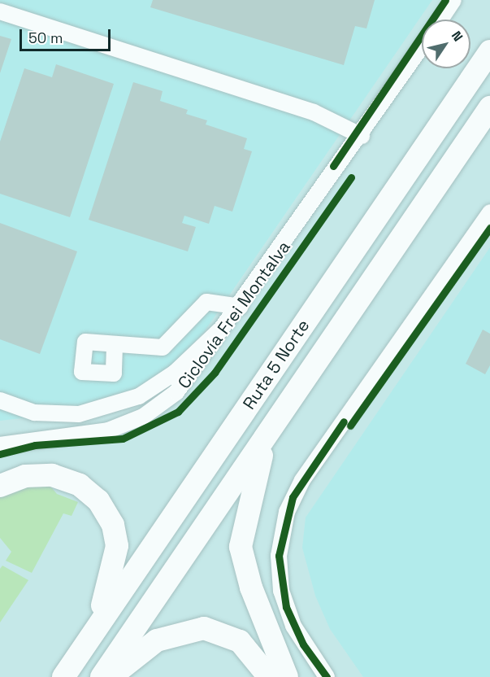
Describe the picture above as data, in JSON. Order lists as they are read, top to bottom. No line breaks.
{"streets":{"highway":["Ruta 5 Norte"],"cycle path":["Ciclovía Frei Montalva"]},"scale_bar":"50 m","north":"top right"}
